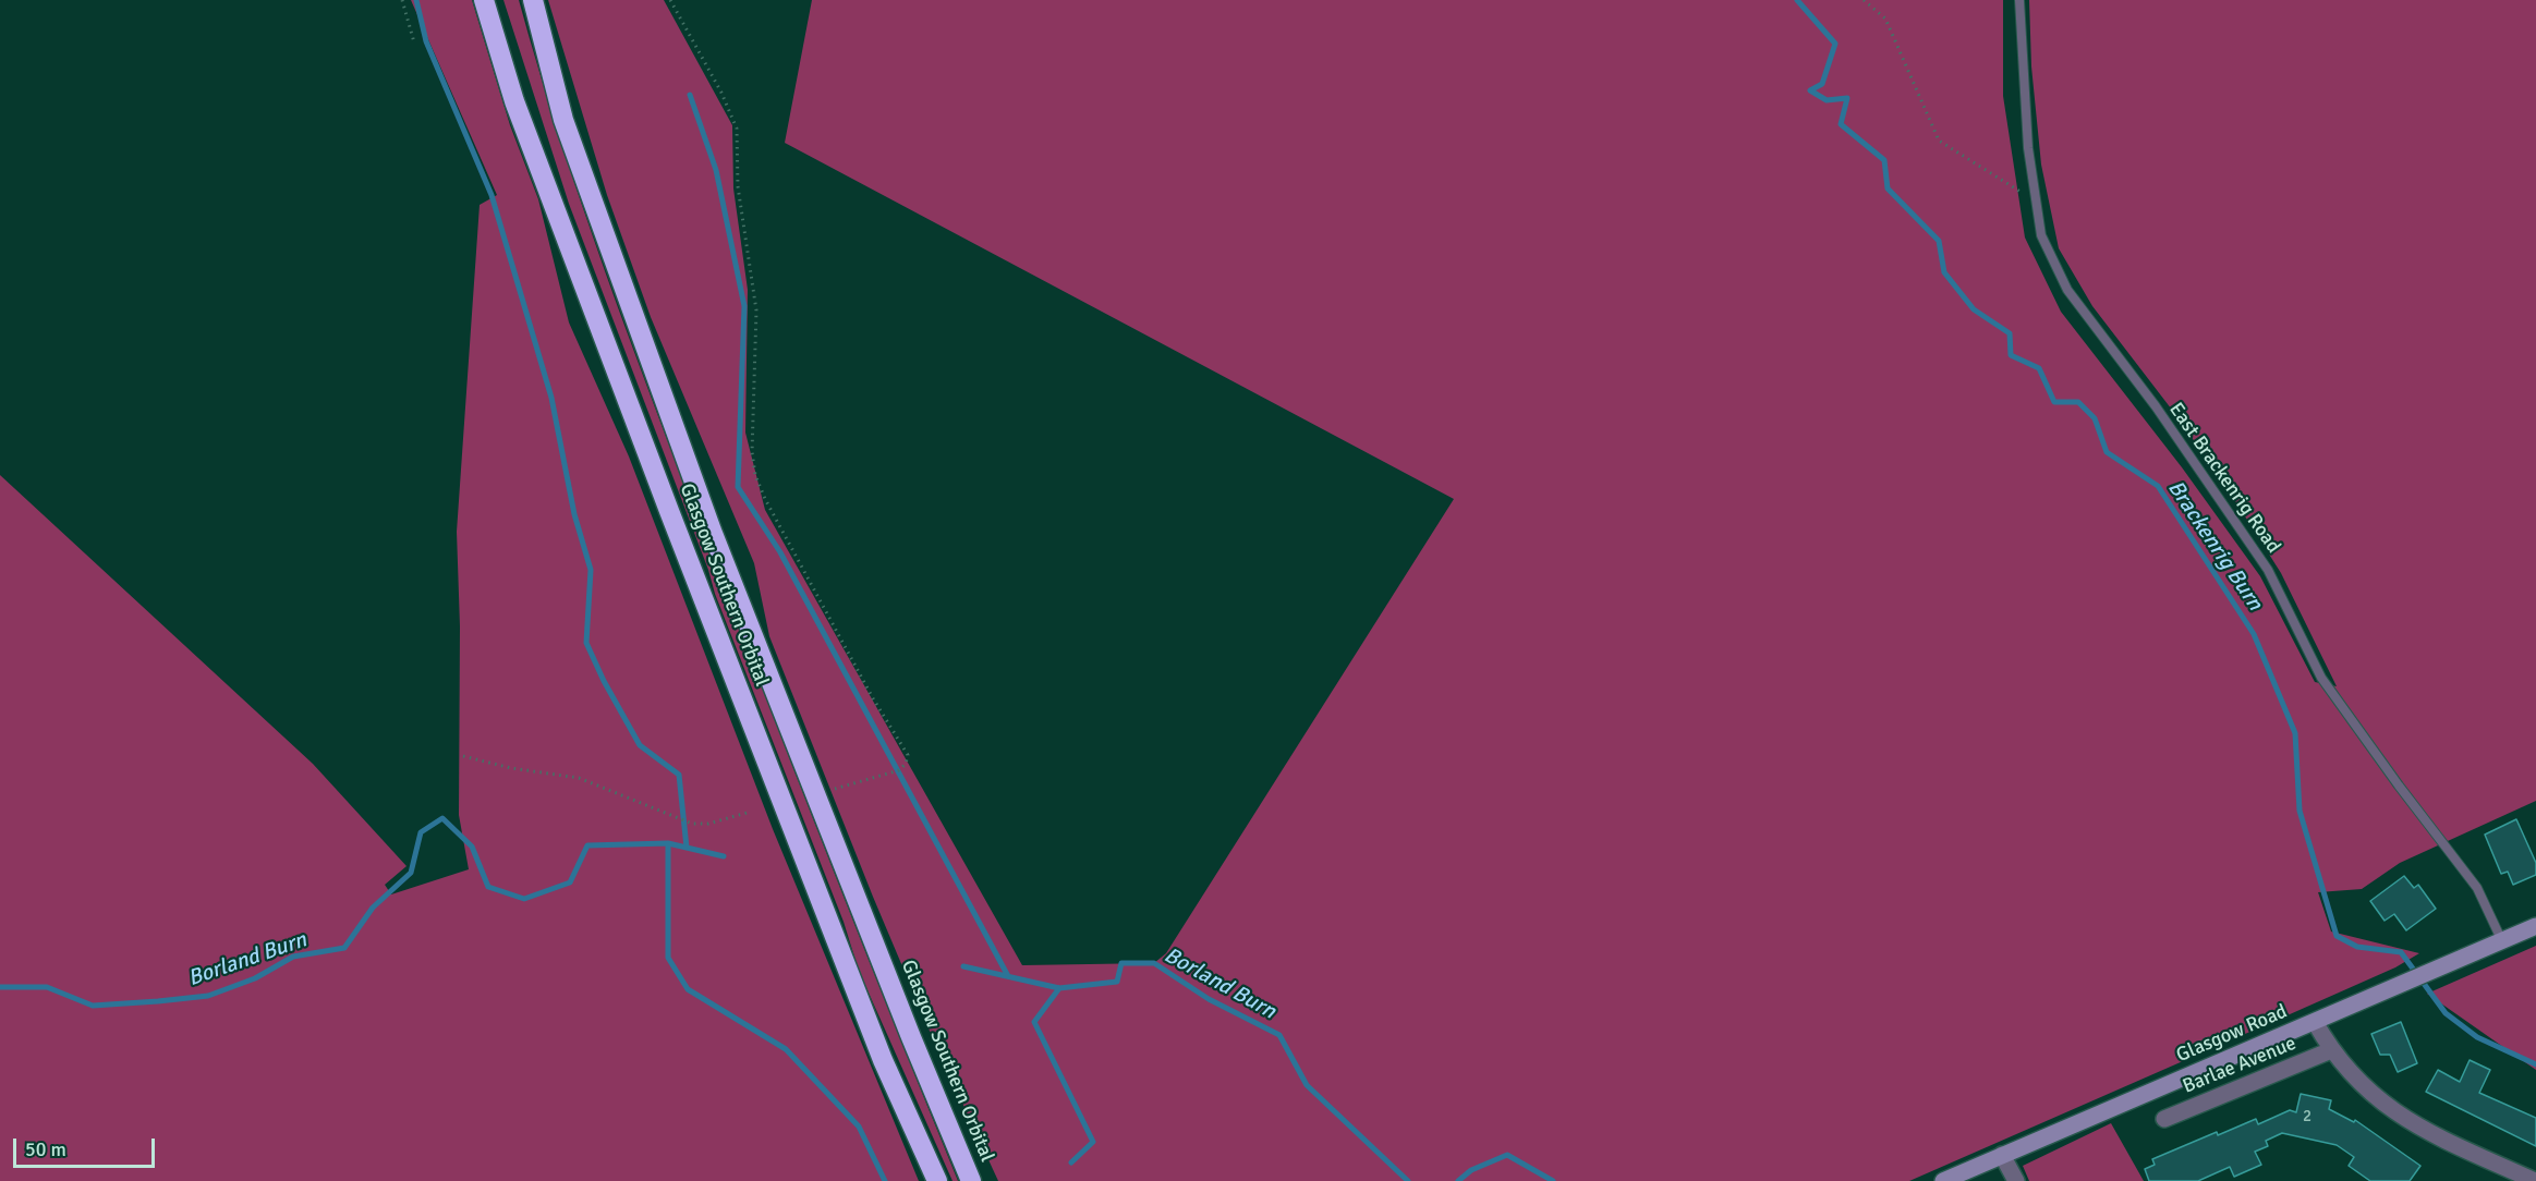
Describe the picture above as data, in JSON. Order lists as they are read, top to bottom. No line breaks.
{"streets":{"highway":["Glasgow Southern Orbital"],"main road":["Glasgow Road"],"street":["Barlae Avenue"],"lane":["East Brackenrig Road"]},"crossings":[["East Brackenrig Road","Glasgow Road"],["Glasgow Road","Barlae Avenue"]],"water":["Brackenrig Burn","Borland Burn"],"house_numbers":["2"],"scale_bar":"50 m"}
